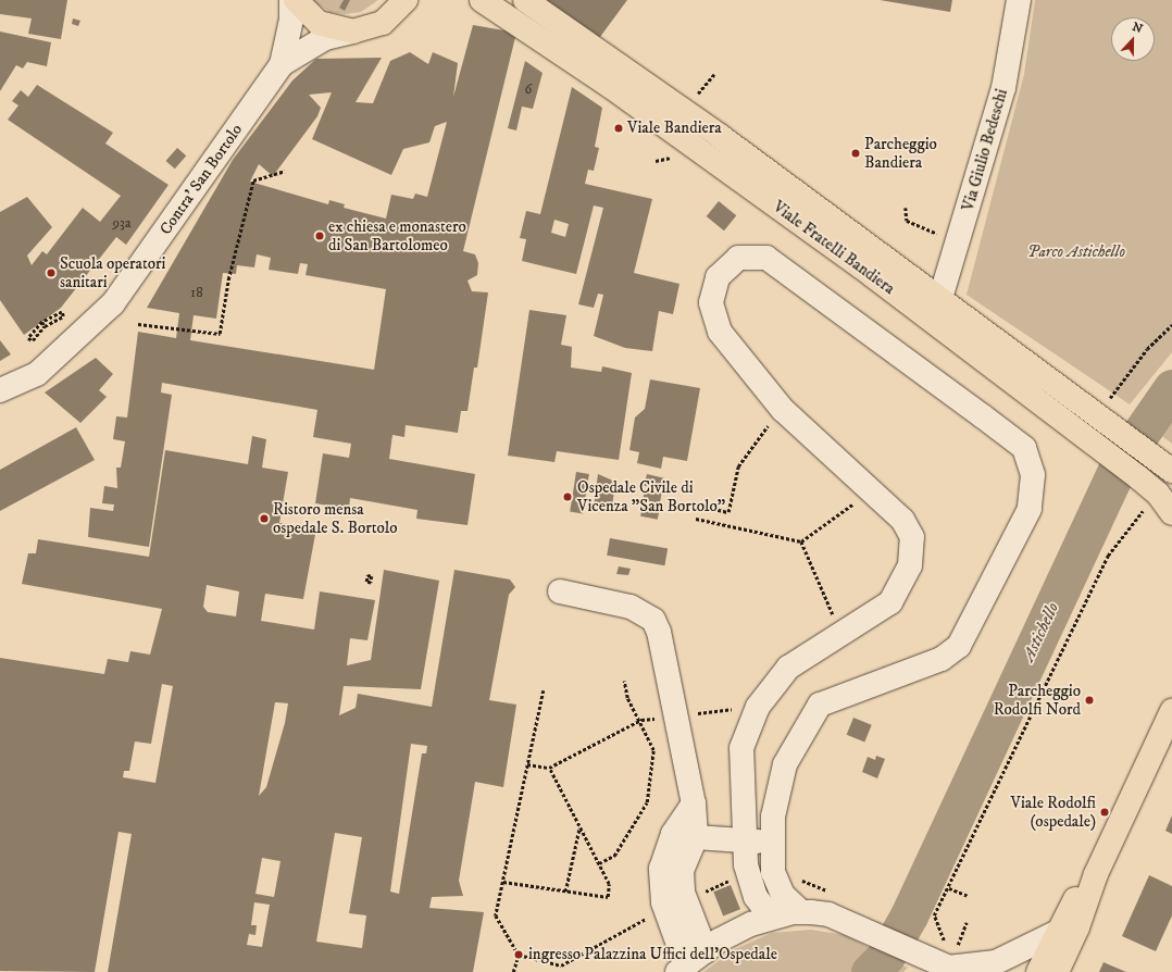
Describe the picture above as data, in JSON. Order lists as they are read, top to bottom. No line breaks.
{"streets":{"main road":["Viale Fratelli Bandiera"],"street":["Via Giulio Bedeschi","Contra' San Bortolo"]},"crossings":[["Via Giulio Bedeschi","Viale Fratelli Bandiera"]],"water":["Astichello"],"parks":["Parco Astichello"],"places":["Viale Bandiera","Parcheggio Bandiera","ex chiesa e monastero di San Bartolomeo","Scuola operatori sanitari","Ospedale Civile di Vicenza \"San Bortolo\"","Ristoro mensa ospedale S. Bortolo","Parcheggio Rodolfi Nord","Viale Rodolfi (ospedale)","ingresso Palazzina Uffici dell'Ospedale"],"house_numbers":["6","93a","18"],"north":"top"}
